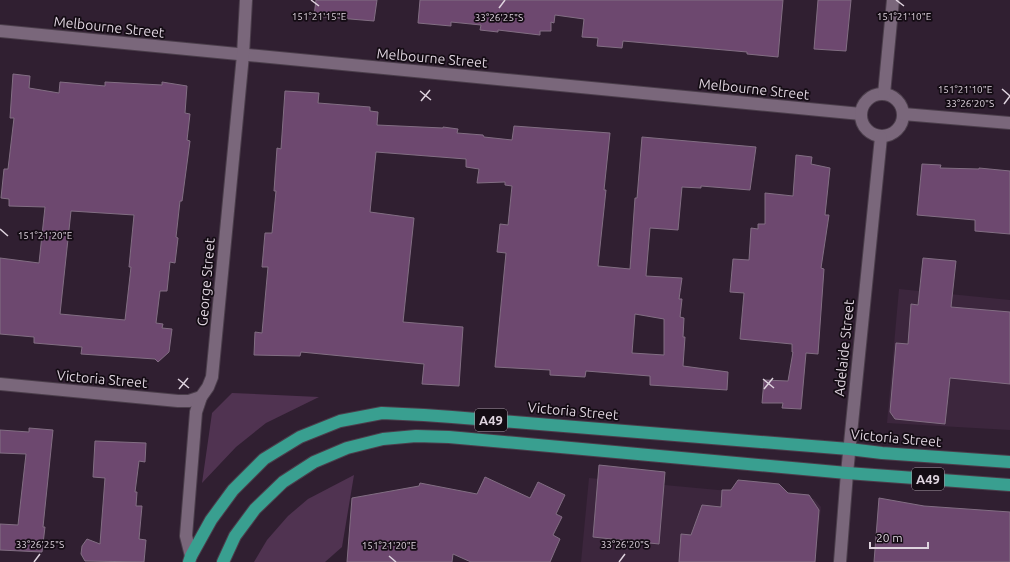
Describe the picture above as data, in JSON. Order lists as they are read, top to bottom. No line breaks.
{"streets":{"highway":["Victoria Street","A49"],"street":["Melbourne Street","George Street","Adelaide Street"]},"crossings":[["Melbourne Street","George Street"],["Melbourne Street","Adelaide Street"],["George Street","Victoria Street"],["Adelaide Street","Victoria Street"],["Adelaide Street","A49"]],"scale_bar":"20 m","coordinates":["151°21'10\"E","151°21'15\"E","33°26'25\"S","33°26'20\"S","151°21'20\"E"]}
